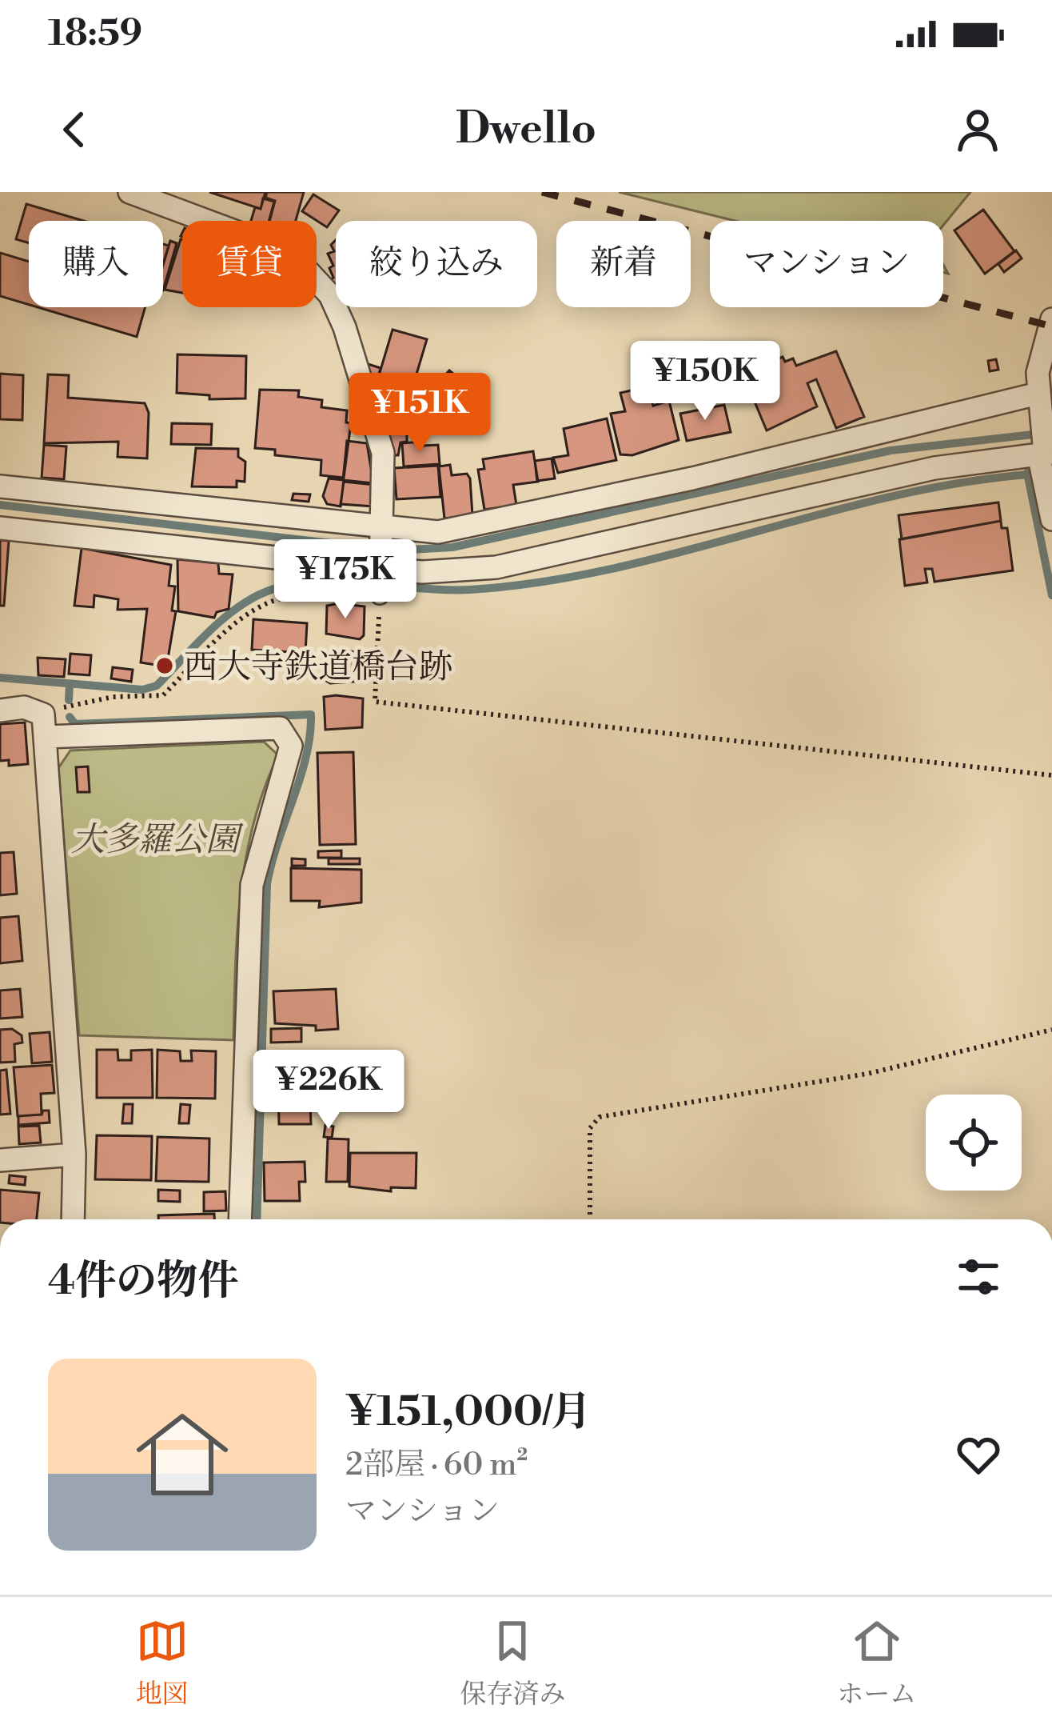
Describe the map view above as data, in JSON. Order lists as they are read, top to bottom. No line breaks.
{"parks":["大多羅公園"],"places":["西大寺鉄道橋台跡"],"page":{"status":"18:59","header":"Dwello","chip":["購入","賃貸","絞り込み","新着","マンション"],"price":["¥150K","¥151K","¥175K","¥226K"],"heading":"4件の物件","list":[{"name":"¥151,000/月","note":"2部屋 · 60 m² · マンション"}],"tabs":["地図","保存済み","ホーム"]}}
